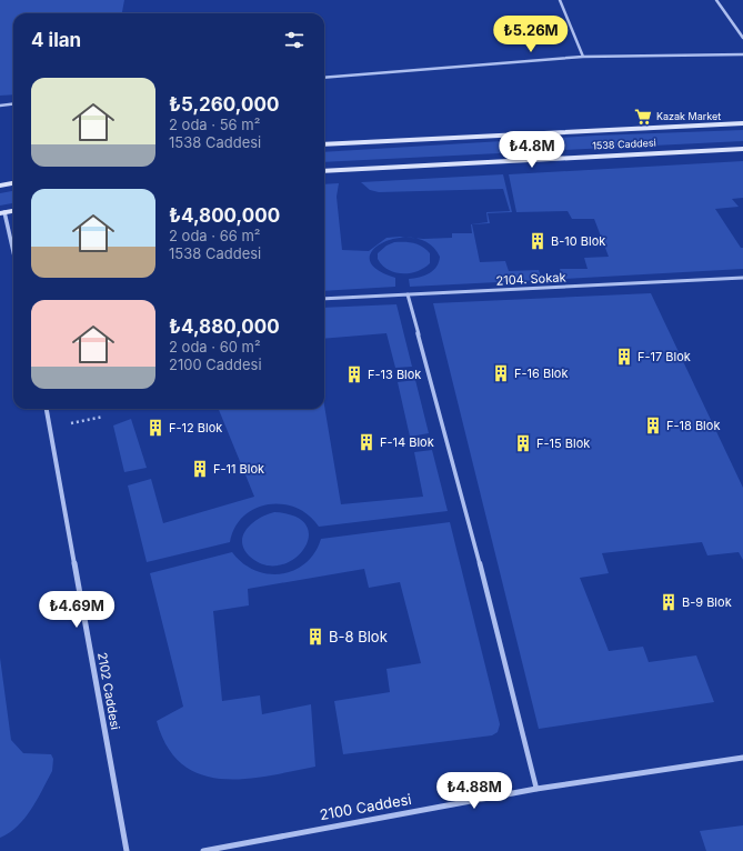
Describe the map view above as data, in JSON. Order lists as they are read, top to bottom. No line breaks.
{"streets":{"main road":["1538 Caddesi"],"street":["2104. Sokak","2102 Caddesi","2100 Caddesi"]},"places":{"supermarket":["Kazak Market"],"building":["B-10 Blok","F-17 Blok","F-16 Blok","F-13 Blok","F-18 Blok","F-12 Blok","F-14 Blok","F-15 Blok","F-11 Blok","B-9 Blok","B-8 Blok"]},"page":{"heading":"4 ilan","price":["₺5.26M","₺4.8M","₺4.69M","₺4.88M"],"list":[{"name":"₺5,260,000","note":"2 oda · 56 m² · 1538 Caddesi"},{"name":"₺4,800,000","note":"2 oda · 66 m² · 1538 Caddesi"},{"name":"₺4,880,000","note":"2 oda · 60 m² · 2100 Caddesi"}]}}
